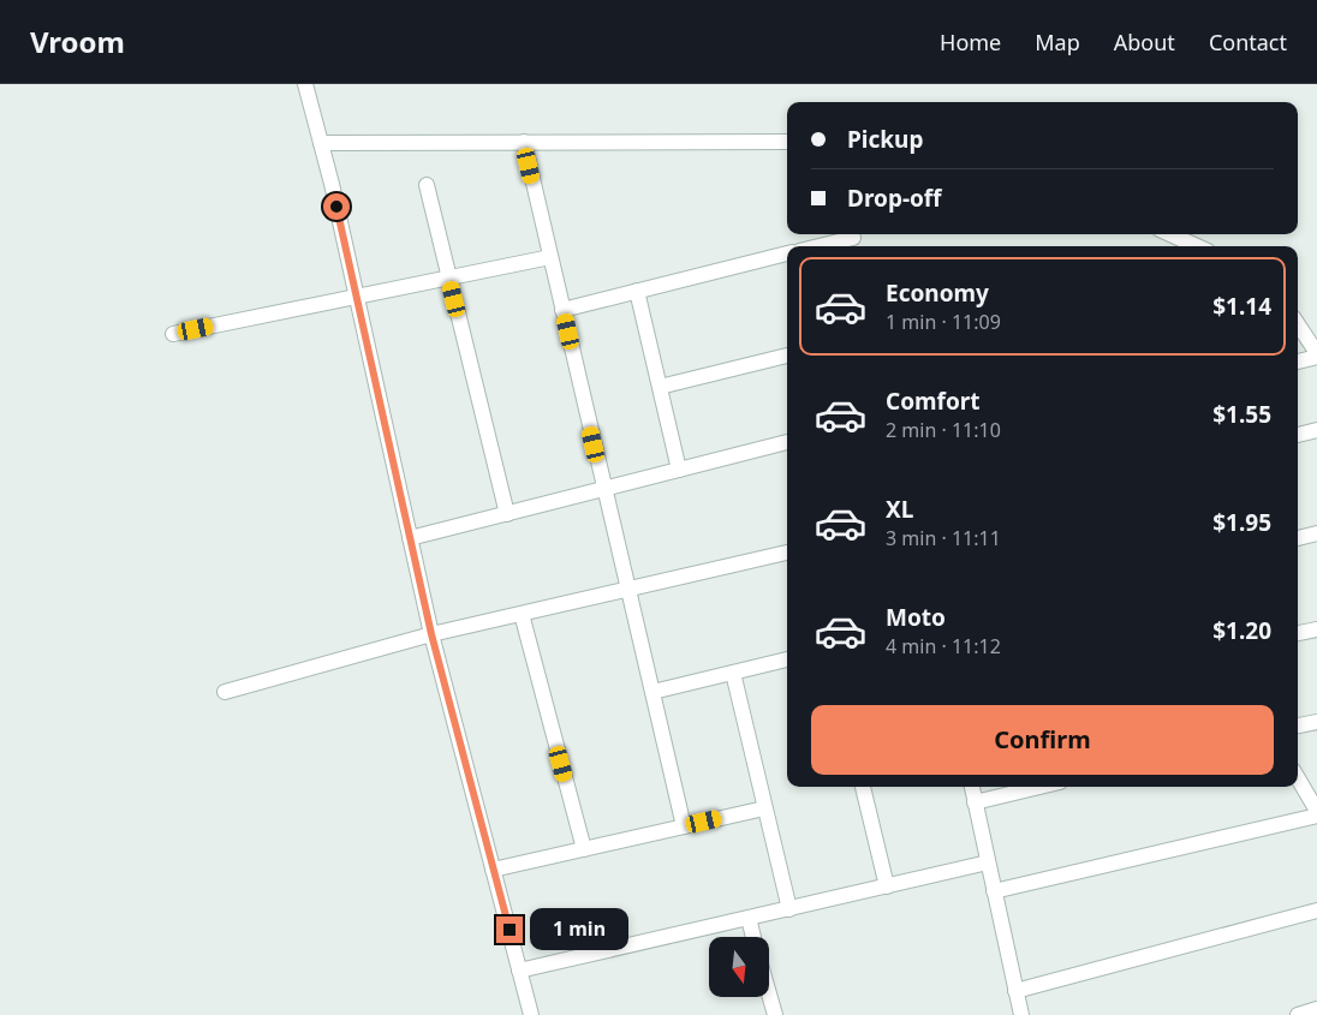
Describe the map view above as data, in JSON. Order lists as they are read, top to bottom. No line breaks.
{"north":"bottom","page":{"header":"Vroom","nav":["Home","Map","About","Contact"],"banner":["Pickup","Drop-off"],"list":[{"name":"Economy","note":"1 min · 11:09","value":"$1.14"},{"name":"Comfort","note":"2 min · 11:10","value":"$1.55"},{"name":"XL","note":"3 min · 11:11","value":"$1.95"},{"name":"Moto","note":"4 min · 11:12","value":"$1.20"}],"buttons":"Confirm","bubble":"1 min"}}
